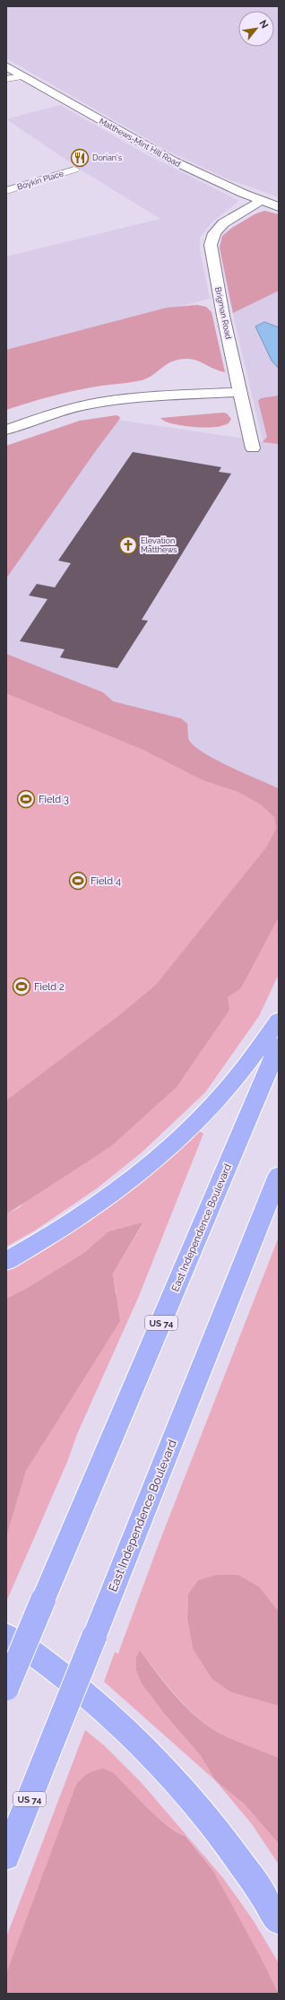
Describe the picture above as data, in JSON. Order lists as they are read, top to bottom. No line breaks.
{"streets":{"highway":["East Independence Boulevard","US 74"],"street":["Matthews-Mint Hill Road","Boykin Place","Brigman Road"]},"crossings":[["Matthews-Mint Hill Road","Brigman Road"]],"places":{"restaurant":["Dorian's"],"church":["Elevation Matthews"],"sports":["Field 3","Field 4","Field 2"]},"north":"top right"}
